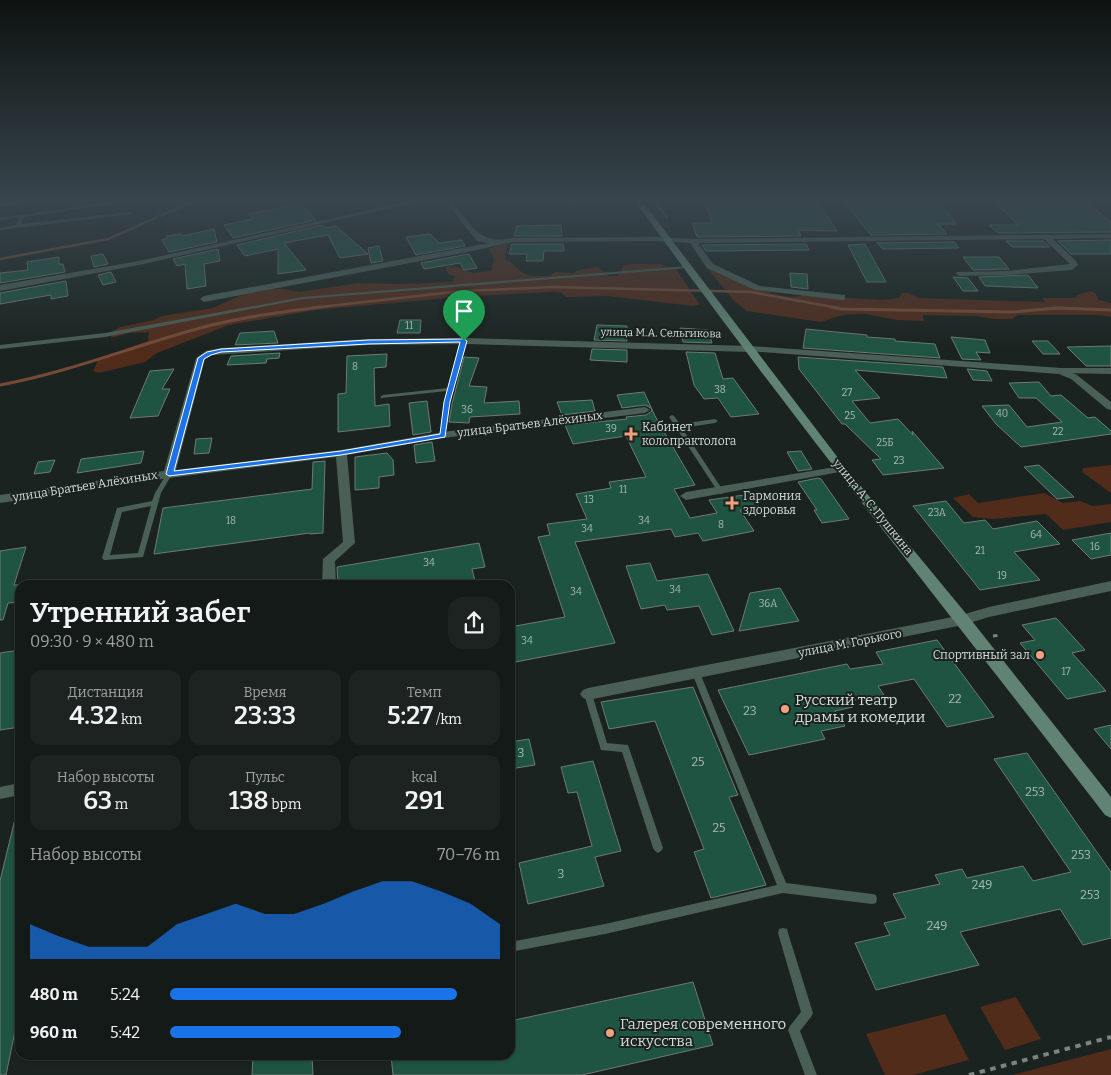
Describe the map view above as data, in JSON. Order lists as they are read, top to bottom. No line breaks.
{"streets":{"main road":["улица А. С. Пушкина"],"street":["улица М.А. Сельгикова","улица Братьев Алёхиных","улица М. Горького"]},"crossings":[["улица М.А. Сельгикова","улица Братьев Алёхиных"],["улица М.А. Сельгикова","улица А. С. Пушкина"],["улица А. С. Пушкина","улица М. Горького"]],"places":{"health":["Кабинет колопрактолога","Гармония здоровья"],"other":["Спортивный зал","Русский театр драмы и комедии","Галерея современного искусства"]},"house_numbers":["11","8","38","27","36","40","25","39","22","25Б","23","11","13","23А","18","34","8","34","64","16","21","34","19","34","34","36А","34","17","22","23","3","25","253","25","253","3","249","253","249"],"page":{"heading":["Утренний забег","09:30 · 9 × 480 m"],"stats":[["Дистанция","4.32 km"],["Время","23:33"],["Темп","5:27 /km"],["Набор высоты","63 m"],["Пульс","138 bpm"],["kcal","291"]],"chart":["Набор высоты","70–76 m"],"list":[{"name":"480 m","note":"5:24"},{"name":"960 m","note":"5:42"}]}}
